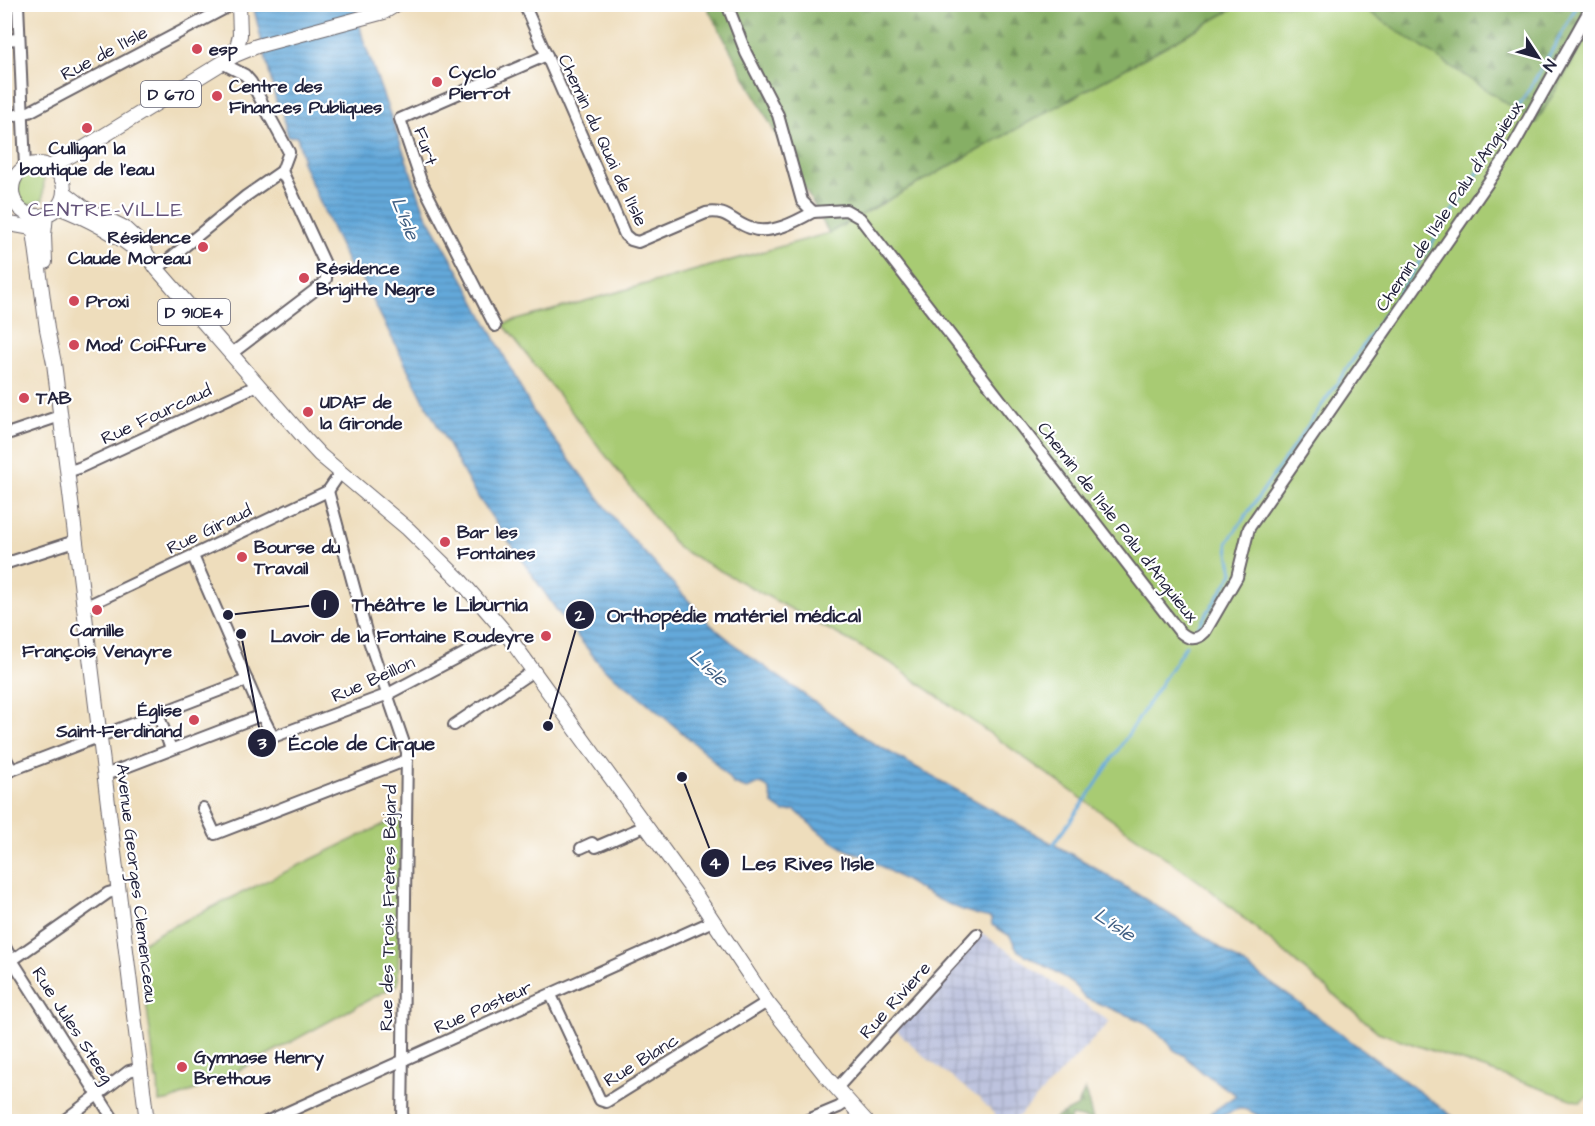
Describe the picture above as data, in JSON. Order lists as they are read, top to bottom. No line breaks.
{"streets":{"main road":["D 670","D 910E4","Avenue Georges Clemenceau"],"street":["Rue de l'Isle","Chemin du Quai de l'Isle","Furt","Chemin de l'Isle Palu d’Anguieux","Rue Fourcaud","Rue Giraud","Rue Beillon","Rue des Trois Frères Béjard","Rue Riviere","Rue Pasteur","Rue Jules Steeg","Rue Blanc"]},"crossings":[["D 670","D 910E4"],["D 670","Avenue Georges Clemenceau"],["Chemin du Quai de l'Isle","Furt"],["Chemin du Quai de l'Isle","Chemin de l'Isle Palu d’Anguieux"],["D 910E4","Rue Fourcaud"],["D 910E4","Rue Giraud"],["D 910E4","Rue Beillon"],["D 910E4","Avenue Georges Clemenceau"],["D 910E4","Rue Riviere"],["D 910E4","Rue Pasteur"],["D 910E4","Rue Blanc"],["Rue Fourcaud","Avenue Georges Clemenceau"],["Rue Giraud","Avenue Georges Clemenceau"],["Rue Giraud","Rue des Trois Frères Béjard"],["Rue Beillon","Rue des Trois Frères Béjard"],["Rue des Trois Frères Béjard","Rue Pasteur"],["Rue Pasteur","Rue Blanc"]],"districts":["CENTRE-VILLE"],"water":["L'Isle"],"places":["esp","Cyclo Pierrot","Centre des Finances Publiques","Culligan la boutique de l'eau","Résidence Claude Moreau","Résidence Brigitte Negre","Proxi","Mod' Coiffure","TAB","UDAF de la Gironde","Bar les Fontaines","Bourse du Travail","Camille François Venayre","Théâtre le Liburnia","École de Cirque","Lavoir de la Fontaine Roudeyre","Église Saint-Ferdinand","Orthopédie matériel médical","Les Rives l'Isle","Gymnase Henry Brethous"],"north":"bottom right"}
